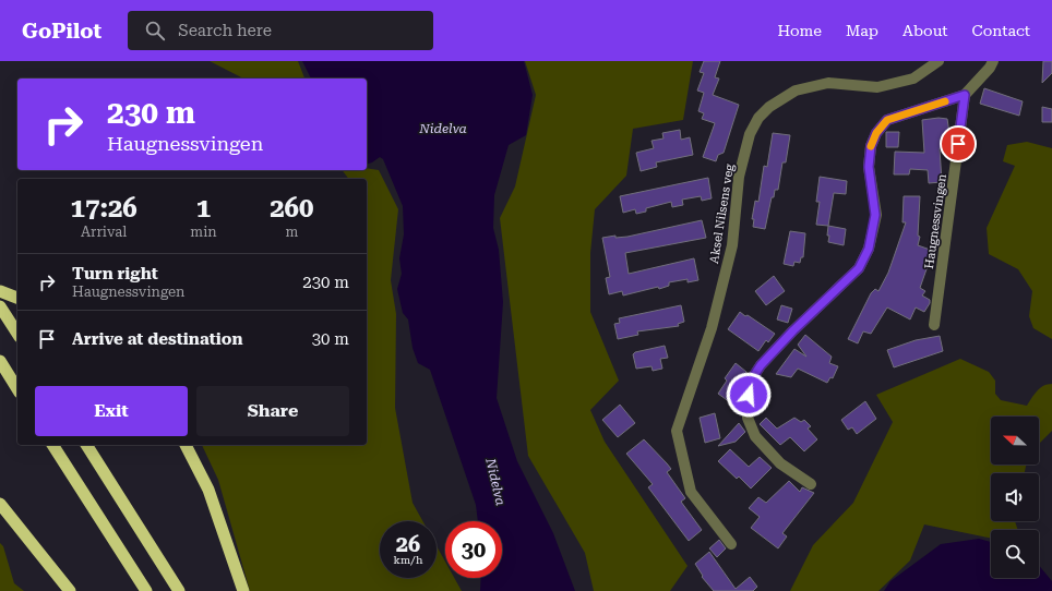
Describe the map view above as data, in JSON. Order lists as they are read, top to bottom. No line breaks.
{"streets":{"street":["Aksel Nilsens veg","Haugnessvingen"]},"water":["Nidelva"],"north":"left","page":{"header":"GoPilot","search":"Search here","nav":["Home","Map","About","Contact"],"turn":["230 m","Haugnessvingen"],"eta":["17:26","Arrival","1","min","260","m"],"list":[{"name":"Turn right","note":"Haugnessvingen","value":"230 m"},{"name":"Arrive at destination","value":"30 m"}],"buttons":["Exit","Share"],"speed":"26 km/h","limit":"30"}}
